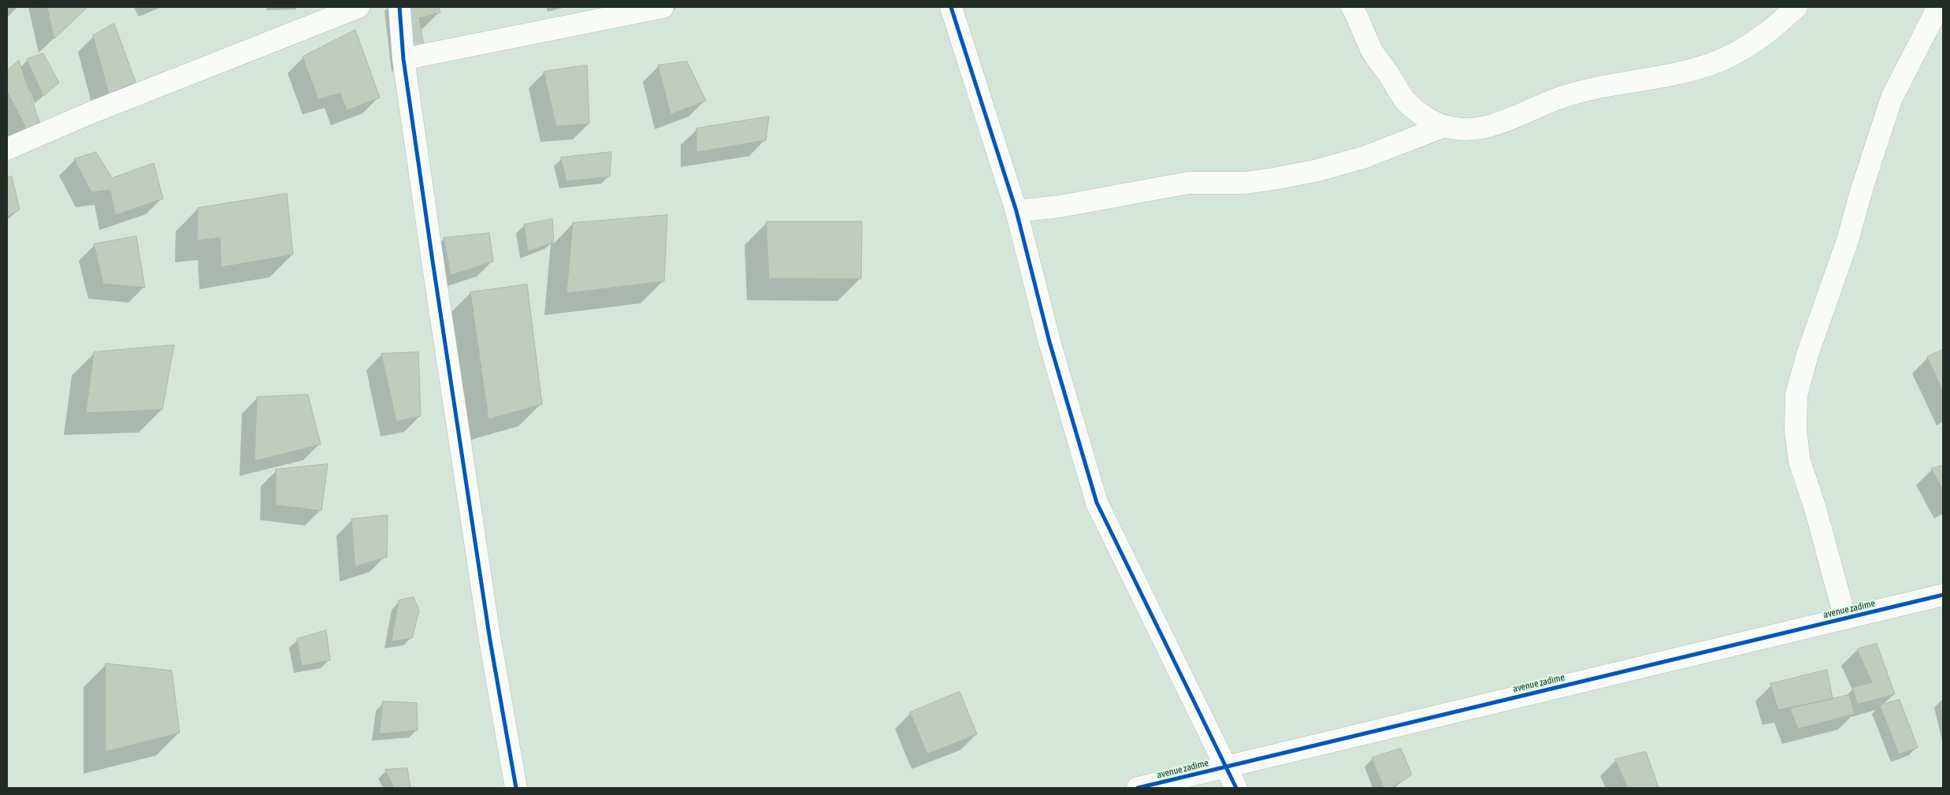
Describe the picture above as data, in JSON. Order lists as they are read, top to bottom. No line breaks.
{"streets":{"street":["avenue zadime"]}}
